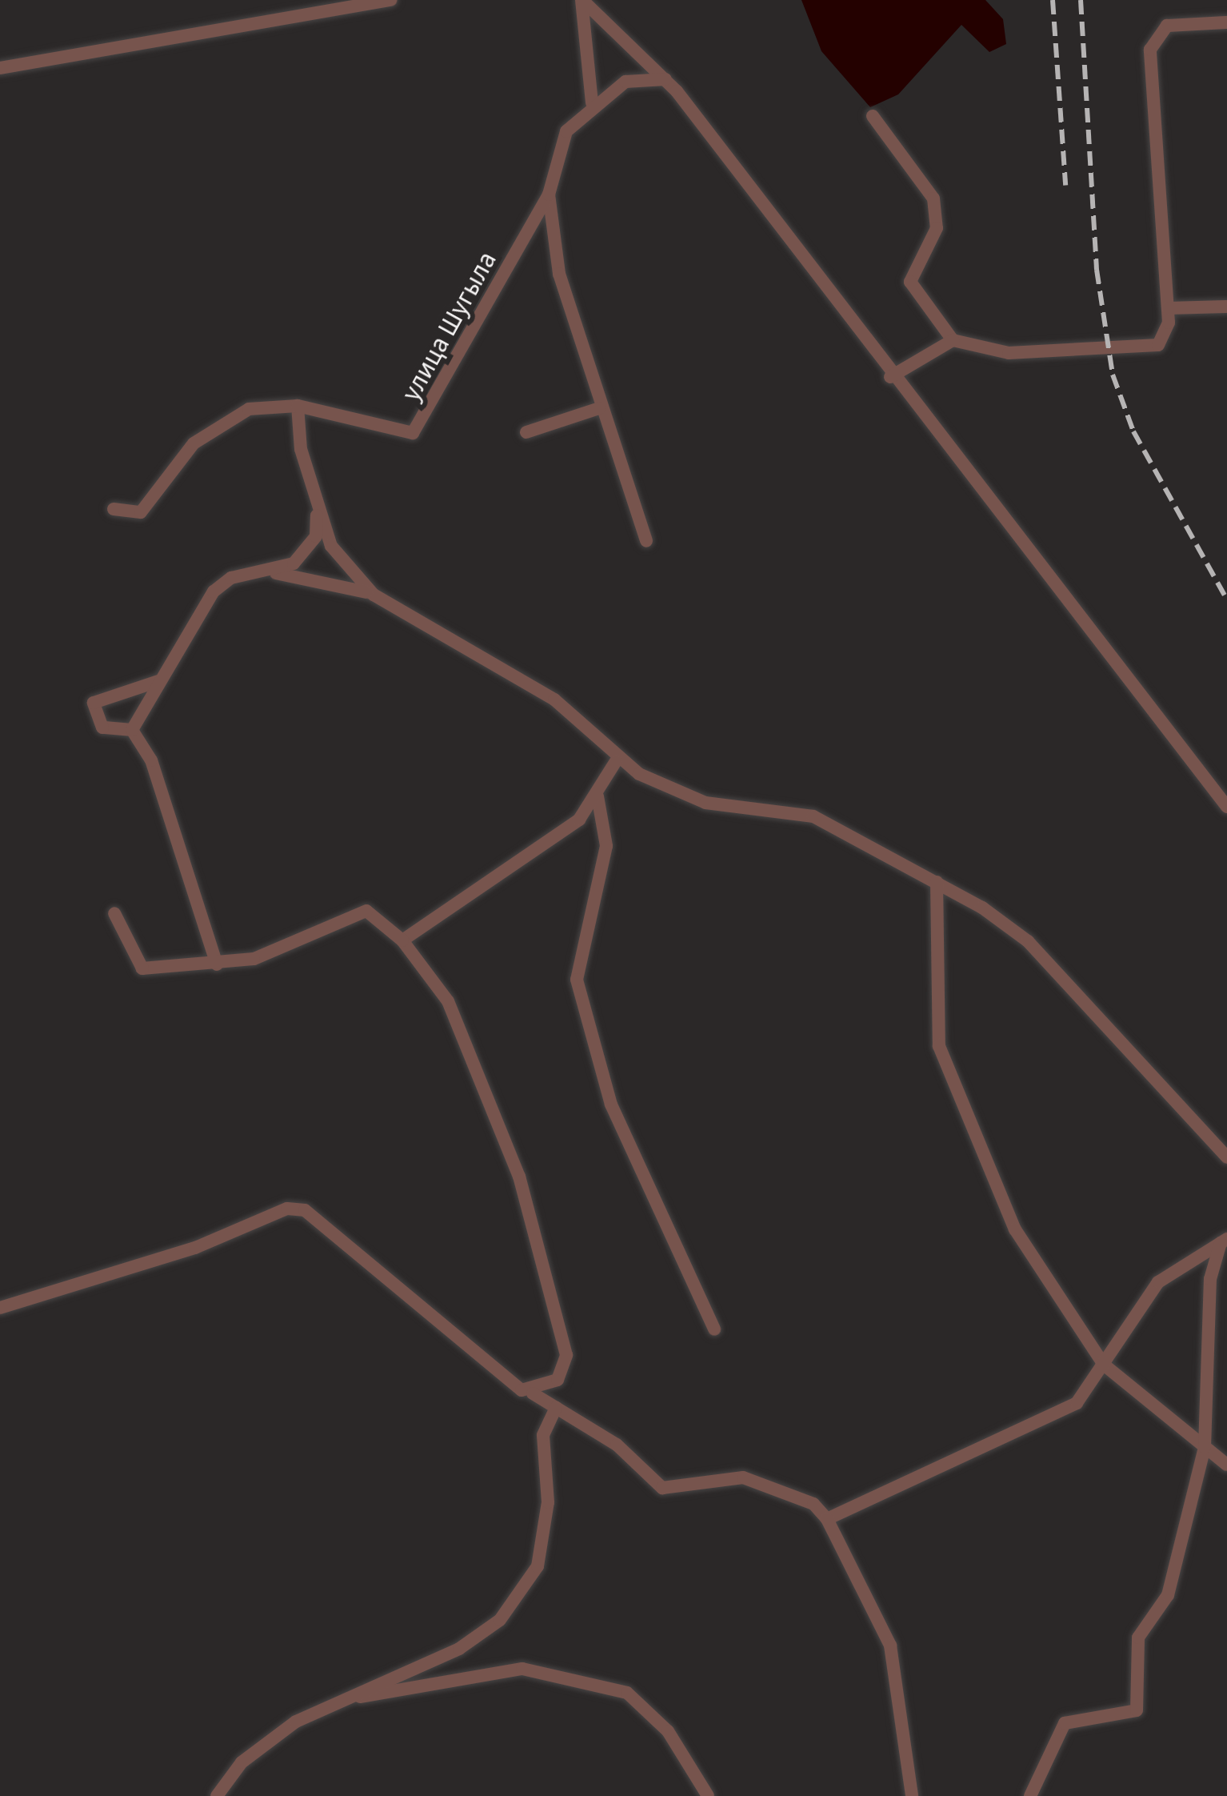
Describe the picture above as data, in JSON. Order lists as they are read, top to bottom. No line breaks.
{"streets":{"street":["улица Шугыла"]}}
